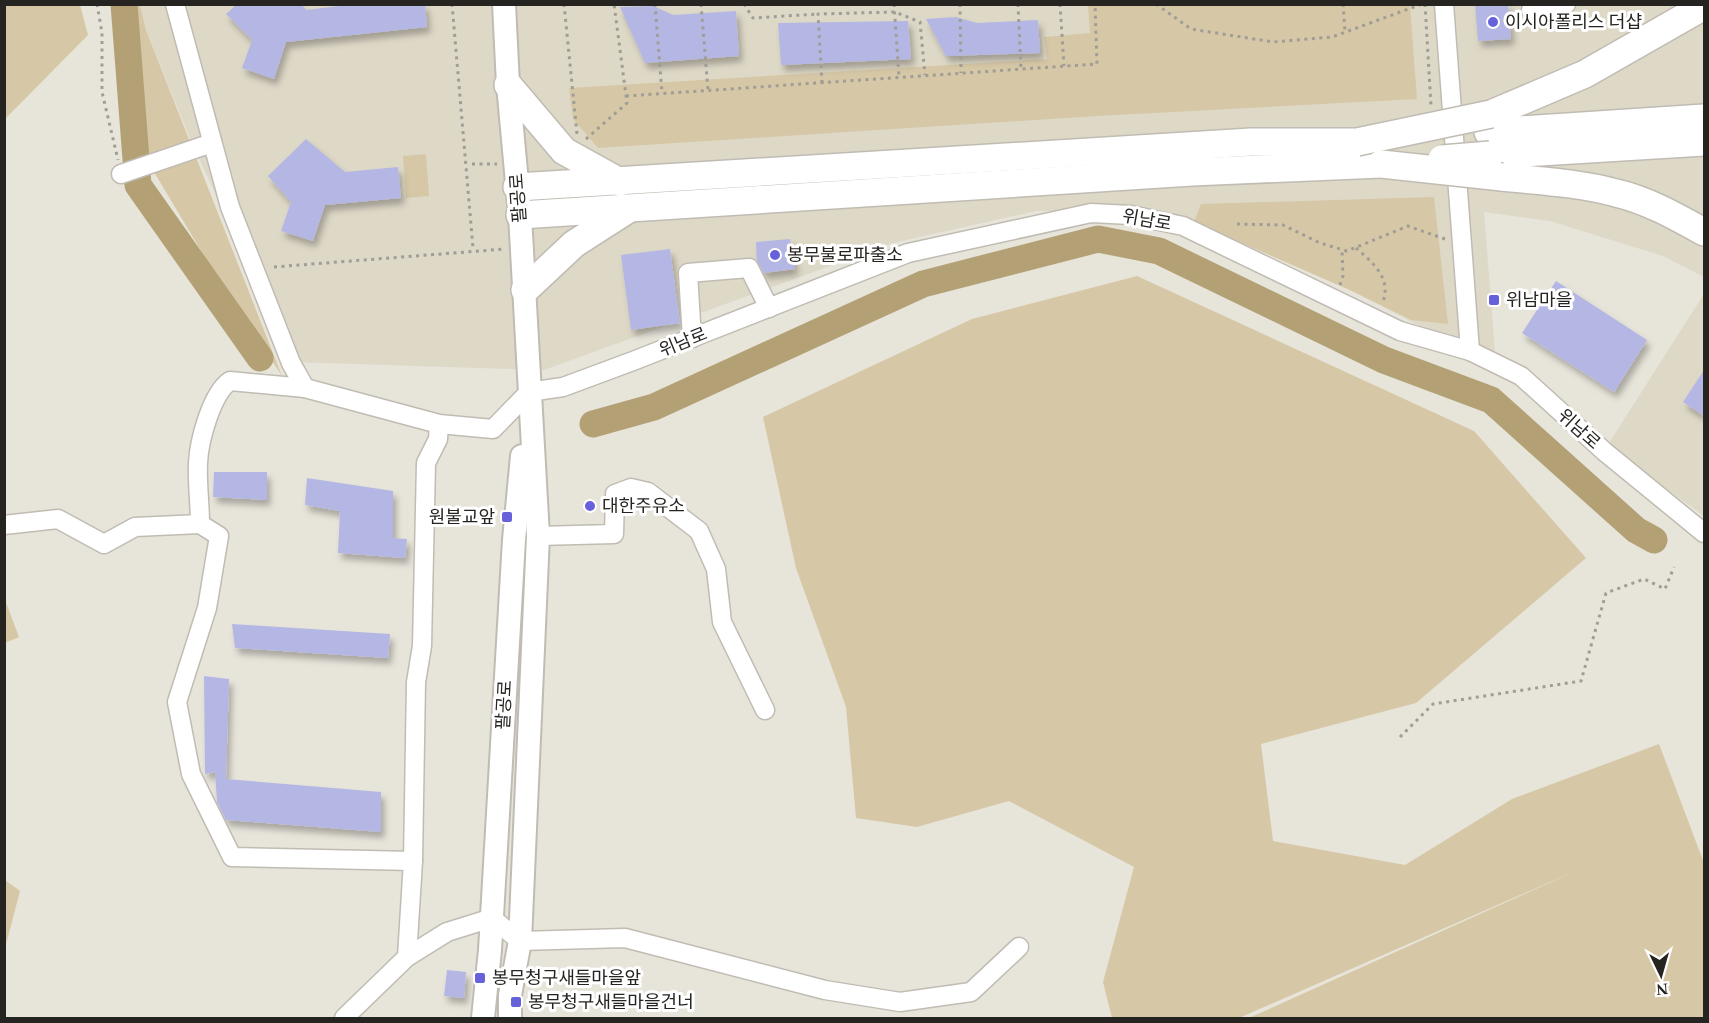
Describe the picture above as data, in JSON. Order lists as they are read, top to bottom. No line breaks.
{"streets":{"main road":["팔공로"],"street":["위남로"]},"crossings":[["팔공로","위남로"]],"places":{"other":["이시아폴리스 더샵","봉무불로파출소","대한주유소"],"transit":["위남마을","원불교앞","봉무청구새들마을앞","봉무청구새들마을건너"]},"north":"bottom"}
